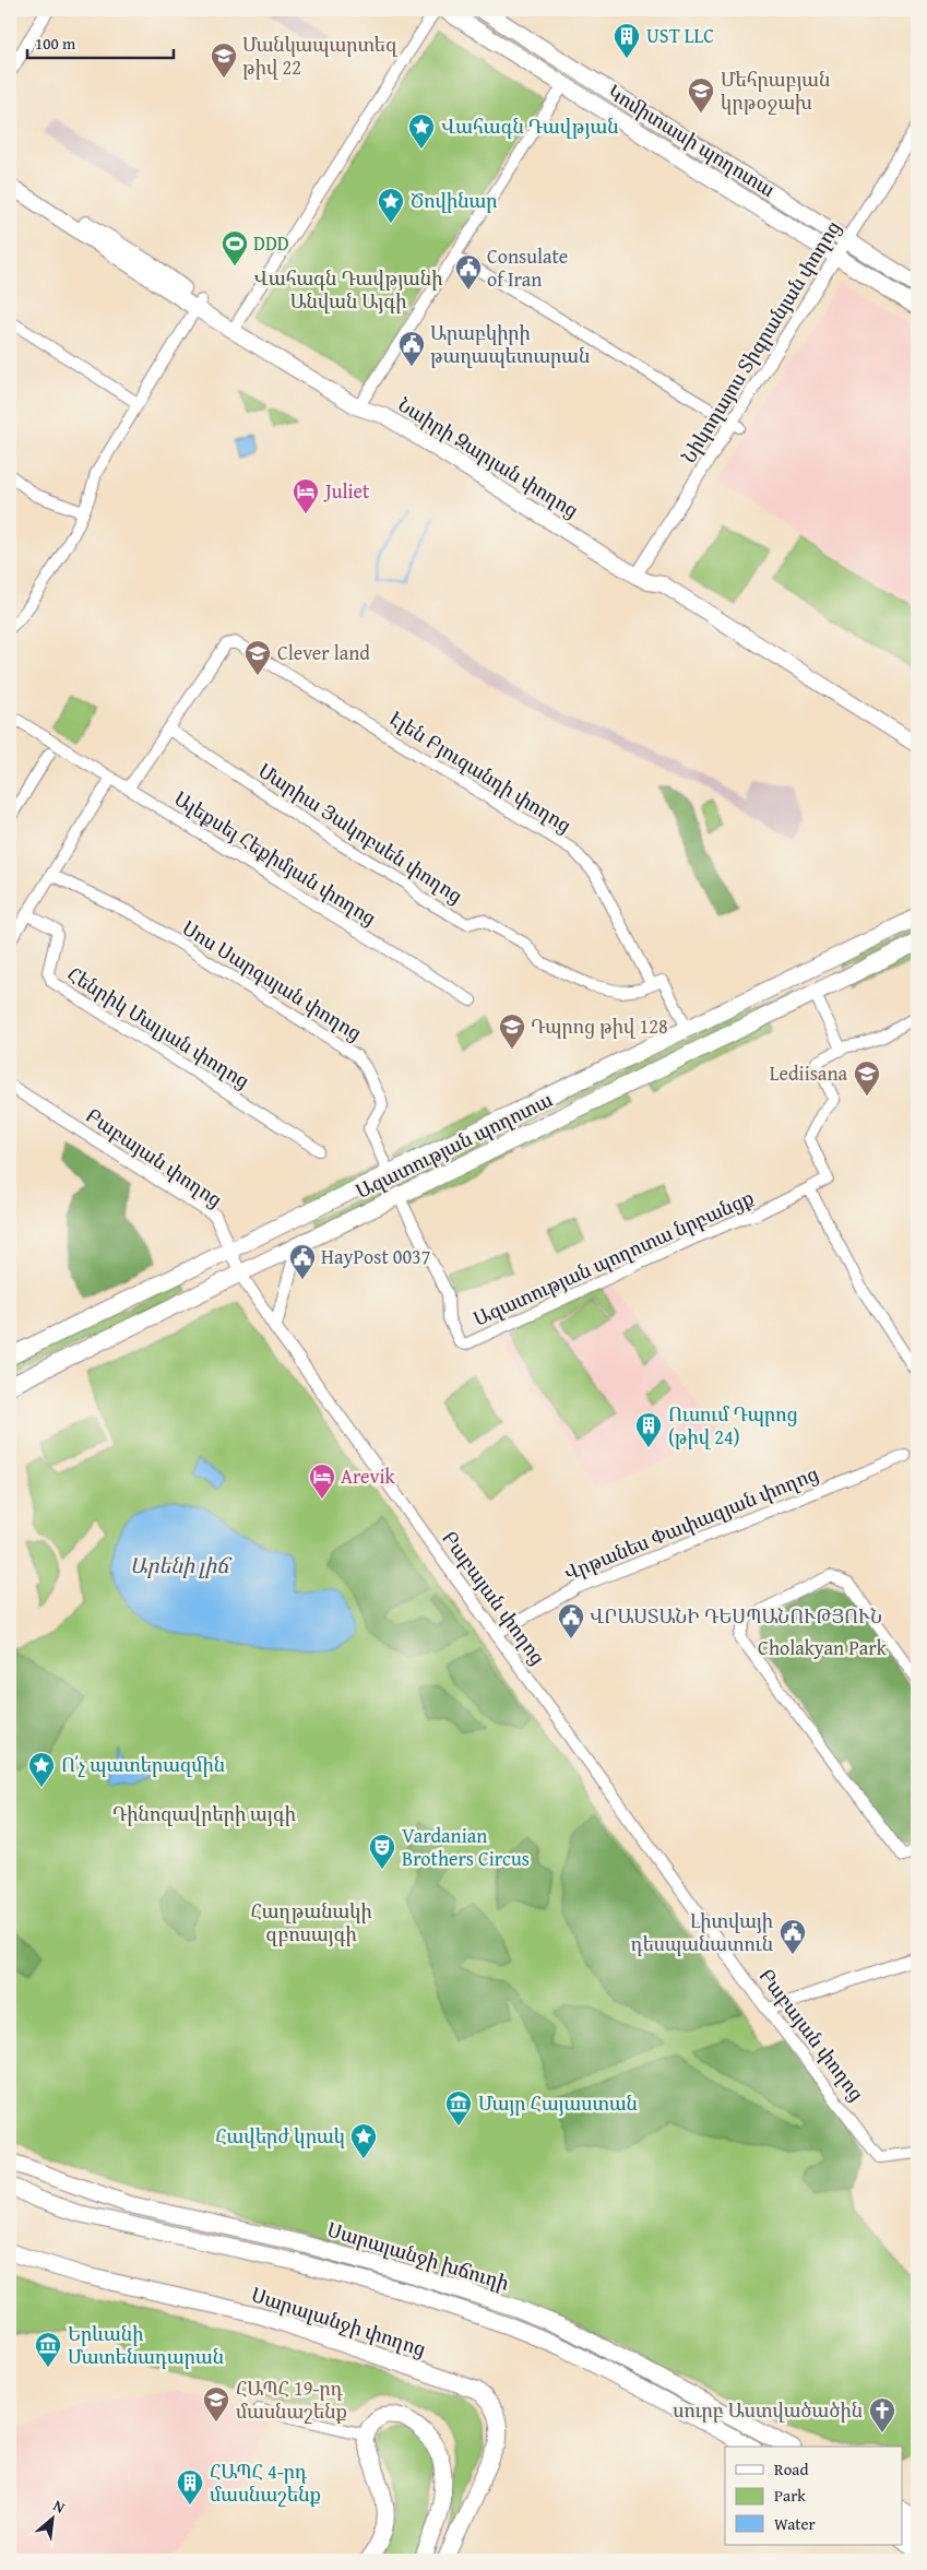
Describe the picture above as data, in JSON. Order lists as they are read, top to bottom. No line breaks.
{"streets":{"main road":["Կոմիտասի պողոտա","Նաիրի Զարյան փողոց","Ազատության պողոտա","Սարալանջի խճուղի","Սարալանջի փողոց"],"street":["Նիկողայոս Տիգրանյան փողոց","Էլեն Բյուզանդի փողոց","Մարիա Յակոբսեն փողոց","Ալեքսեյ Հեքիմյան փողոց","Սոս Սարգսյան փողոց","Հենրիկ Մալյան փողոց","Բաբայան փողոց","Ազատության պողոտա նրբանցք","Վրթանես Փափազյան փողոց"]},"crossings":[["Կոմիտասի պողոտա","Նիկողայոս Տիգրանյան փողոց"],["Նիկողայոս Տիգրանյան փողոց","Նաիրի Զարյան փողոց"],["Էլեն Բյուզանդի փողոց","Մարիա Յակոբսեն փողոց"],["Սոս Սարգսյան փողոց","Ազատության պողոտա"],["Ազատության պողոտա","Բաբայան փողոց"],["Ազատության պողոտա","Ազատության պողոտա նրբանցք"],["Բաբայան փողոց","Վրթանես Փափազյան փողոց"]],"water":["Արենի լիճ"],"parks":["Վահագն Դավթյանի Անվան Այգի","Cholakyan Park","Դինոզավրերի այգի","Հաղթանակի զբոսայգի"],"places":{"building":["UST LLC","Ուսում Դպրոց (թիվ 24)","ՀԱՊՀ 4-րդ մասնաշենք"],"school or university":["Մանկապարտեզ թիվ 22","Մեհրաբյան կրթօջախ","Clever land","Դպրոց թիվ 128","Lediisana","ՀԱՊՀ 19-րդ մասնաշենք"],"place":["Վահագն Դավթյան","Ծովինար","Ո՛չ պատերազմին","Հավերժ կրակ"],"sports":["DDD"],"public building":["Consulate of Iran","Արաբկիրի թաղապետարան","HayPost 0037","ՎՐԱՍՏԱՆԻ ԴԵՍՊԱՆՈՒԹՅՈՒՆ","Լիտվայի դեսպանատուն"],"hotel":["Juliet","Arevik"],"theatre":["Vardanian Brothers Circus"],"museum":["Մայր Հայաստան","Երևանի Մատենադարան"],"church":["սուրբ Աստվածածին"]},"legend":["Road","Park","Water"],"scale_bar":"100 m","north":"top right"}
